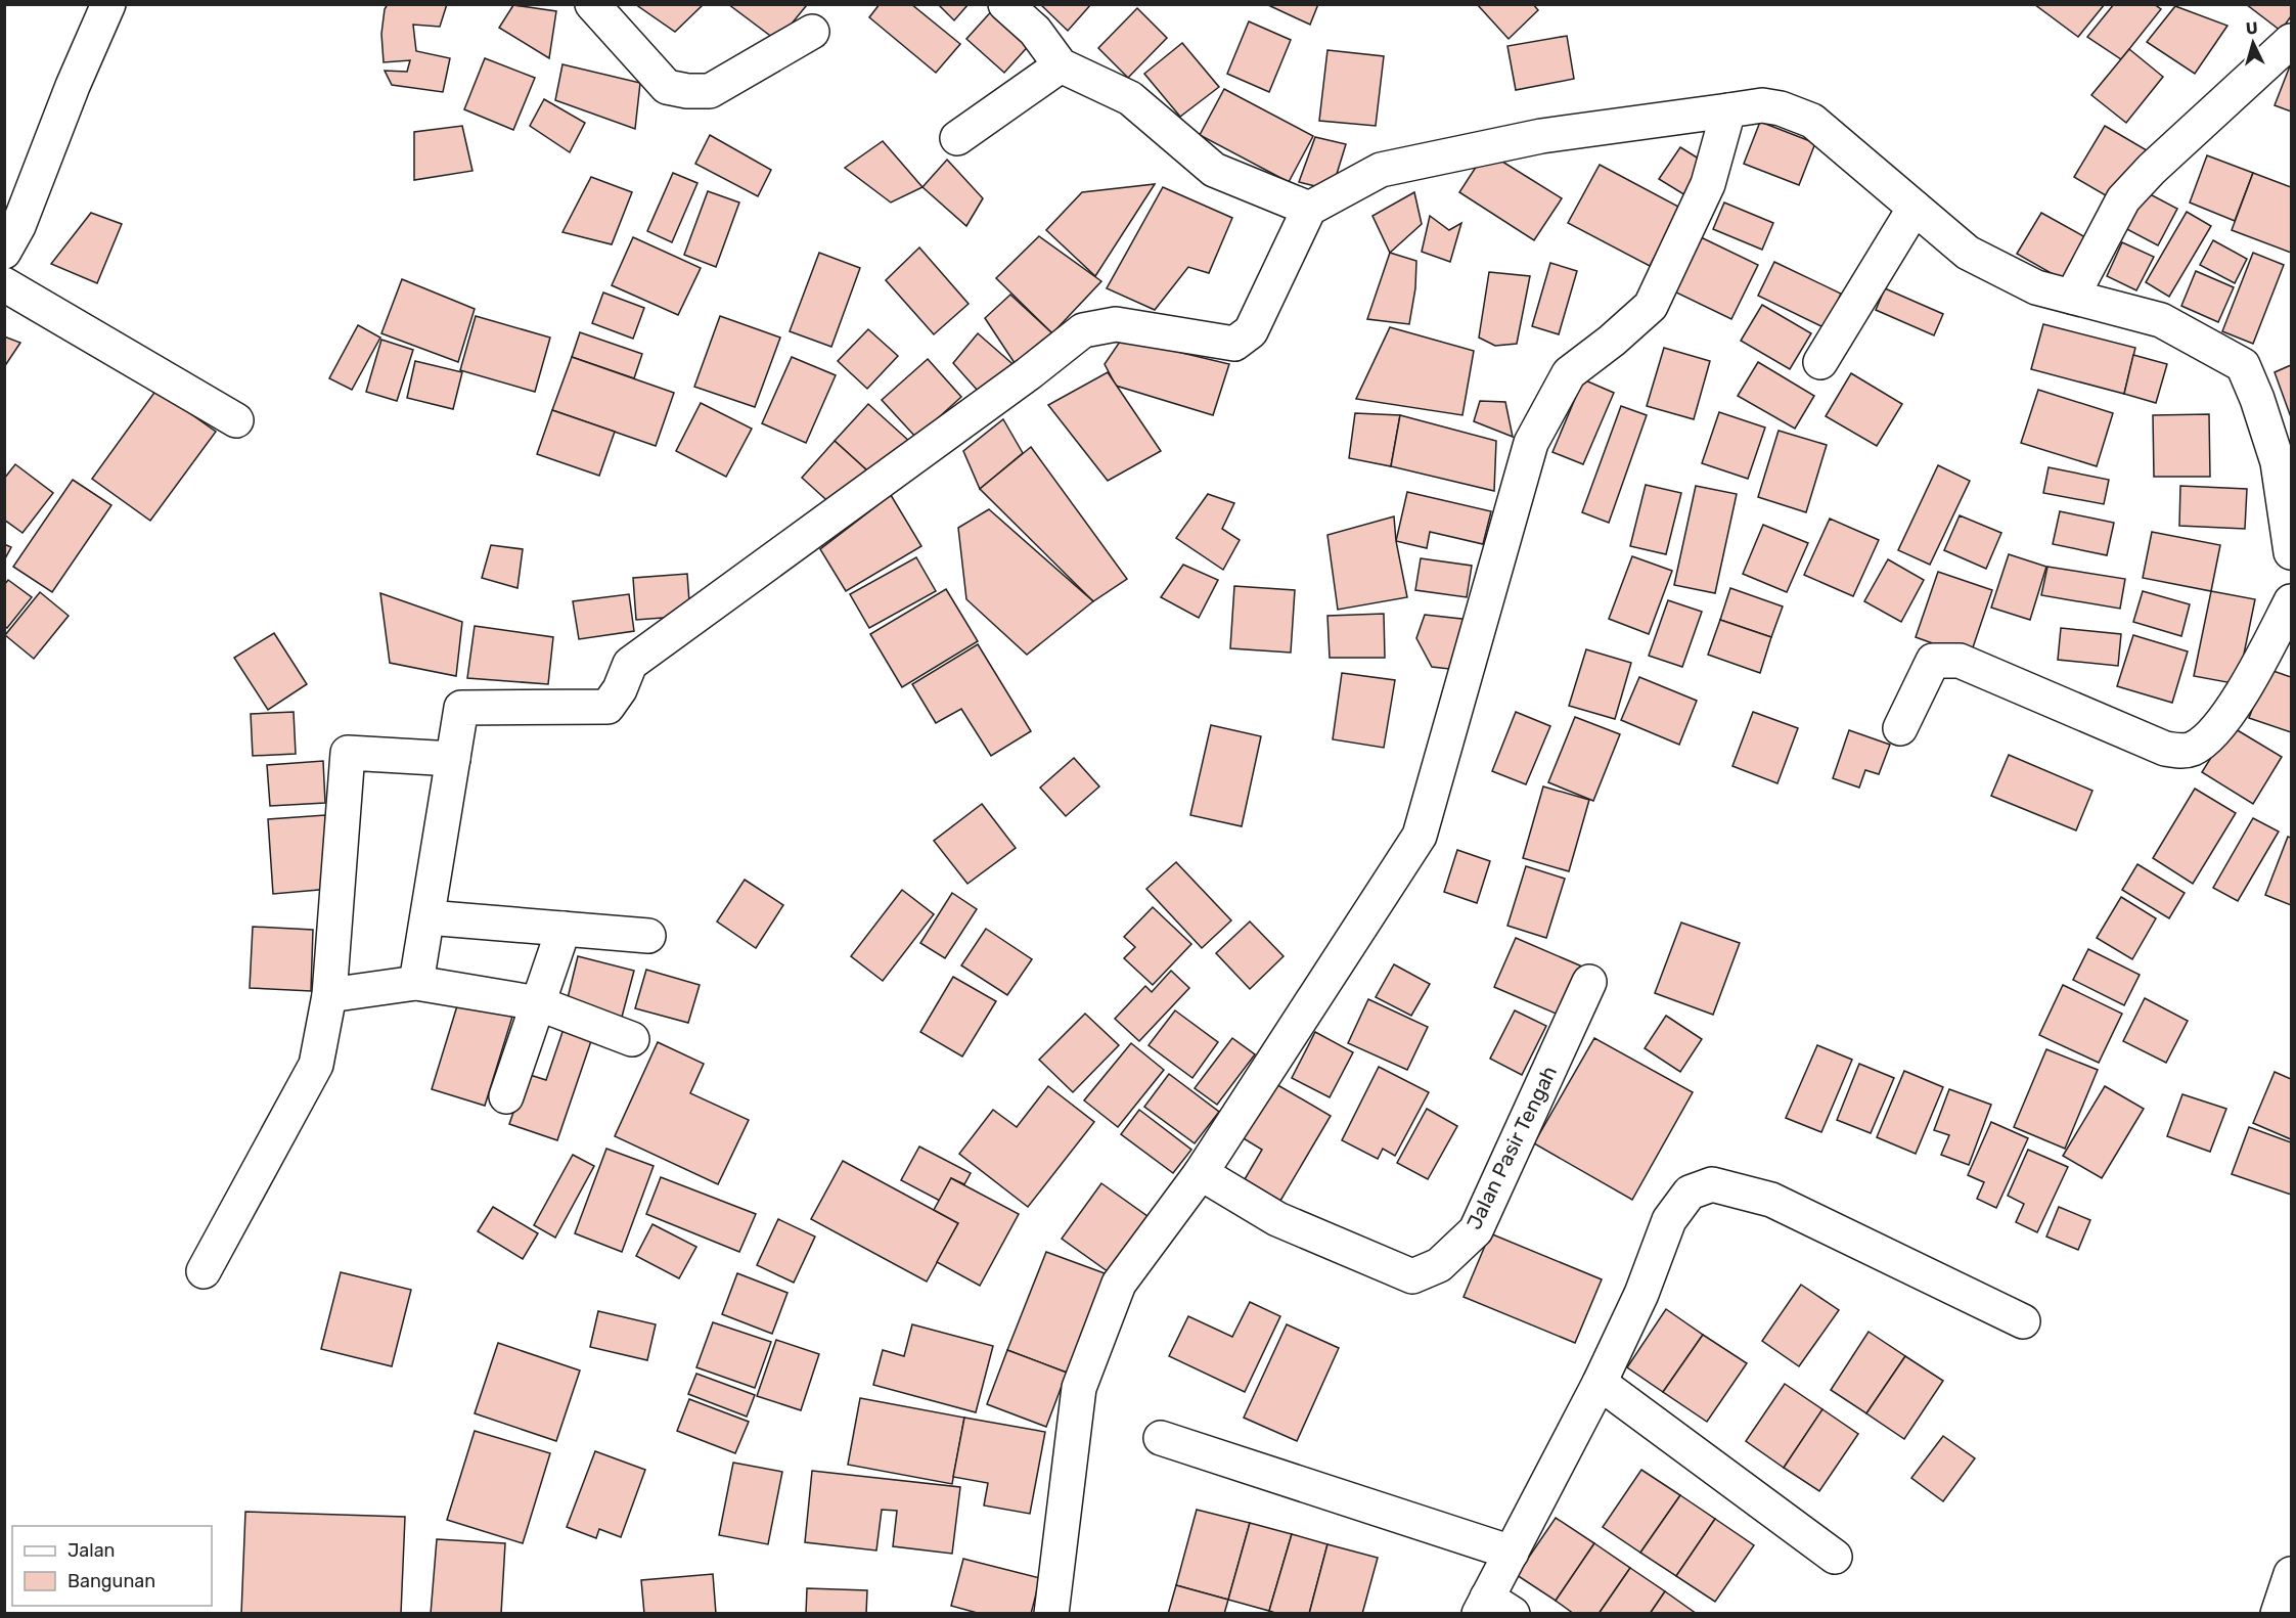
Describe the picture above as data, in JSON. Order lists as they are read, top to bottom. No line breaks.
{"streets":{"street":["Jalan Pasir Tengah"]},"legend":["Jalan","Bangunan"],"north":"top"}
